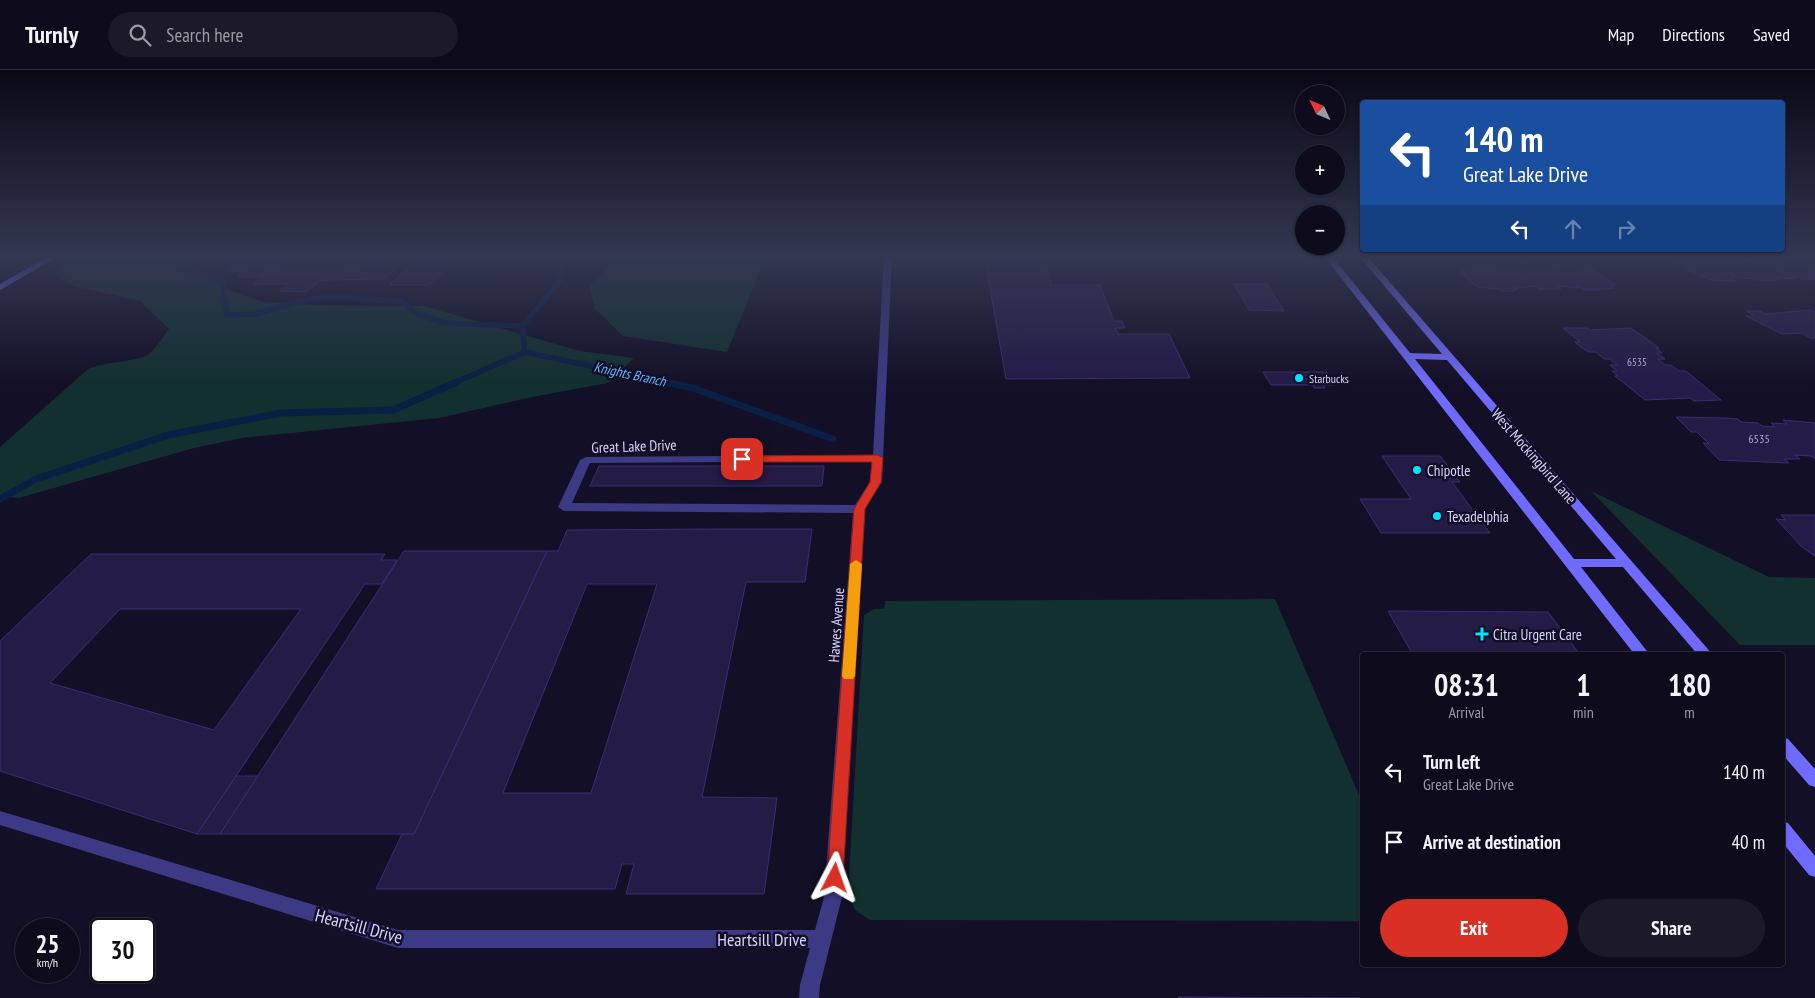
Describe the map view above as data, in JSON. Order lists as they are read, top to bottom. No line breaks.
{"streets":{"main road":["West Mockingbird Lane"],"street":["Great Lake Drive","Hawes Avenue","Heartsill Drive"]},"crossings":[["Great Lake Drive","Hawes Avenue"],["Hawes Avenue","Heartsill Drive"]],"water":["Knights Branch"],"places":{"other":["Starbucks","Chipotle","Texadelphia"],"health":["Citra Urgent Care"]},"house_numbers":["6535","6535"],"north":"top left","page":{"header":"Turnly","search":"Search here","nav":["Map","Directions","Saved"],"map_buttons":["+","−"],"turn":["140 m","Great Lake Drive"],"eta":["08:31","Arrival","1","min","180","m"],"list":[{"name":"Turn left","note":"Great Lake Drive","value":"140 m"},{"name":"Arrive at destination","value":"40 m"}],"buttons":["Exit","Share"],"speed":"25 km/h","limit":"30"}}
